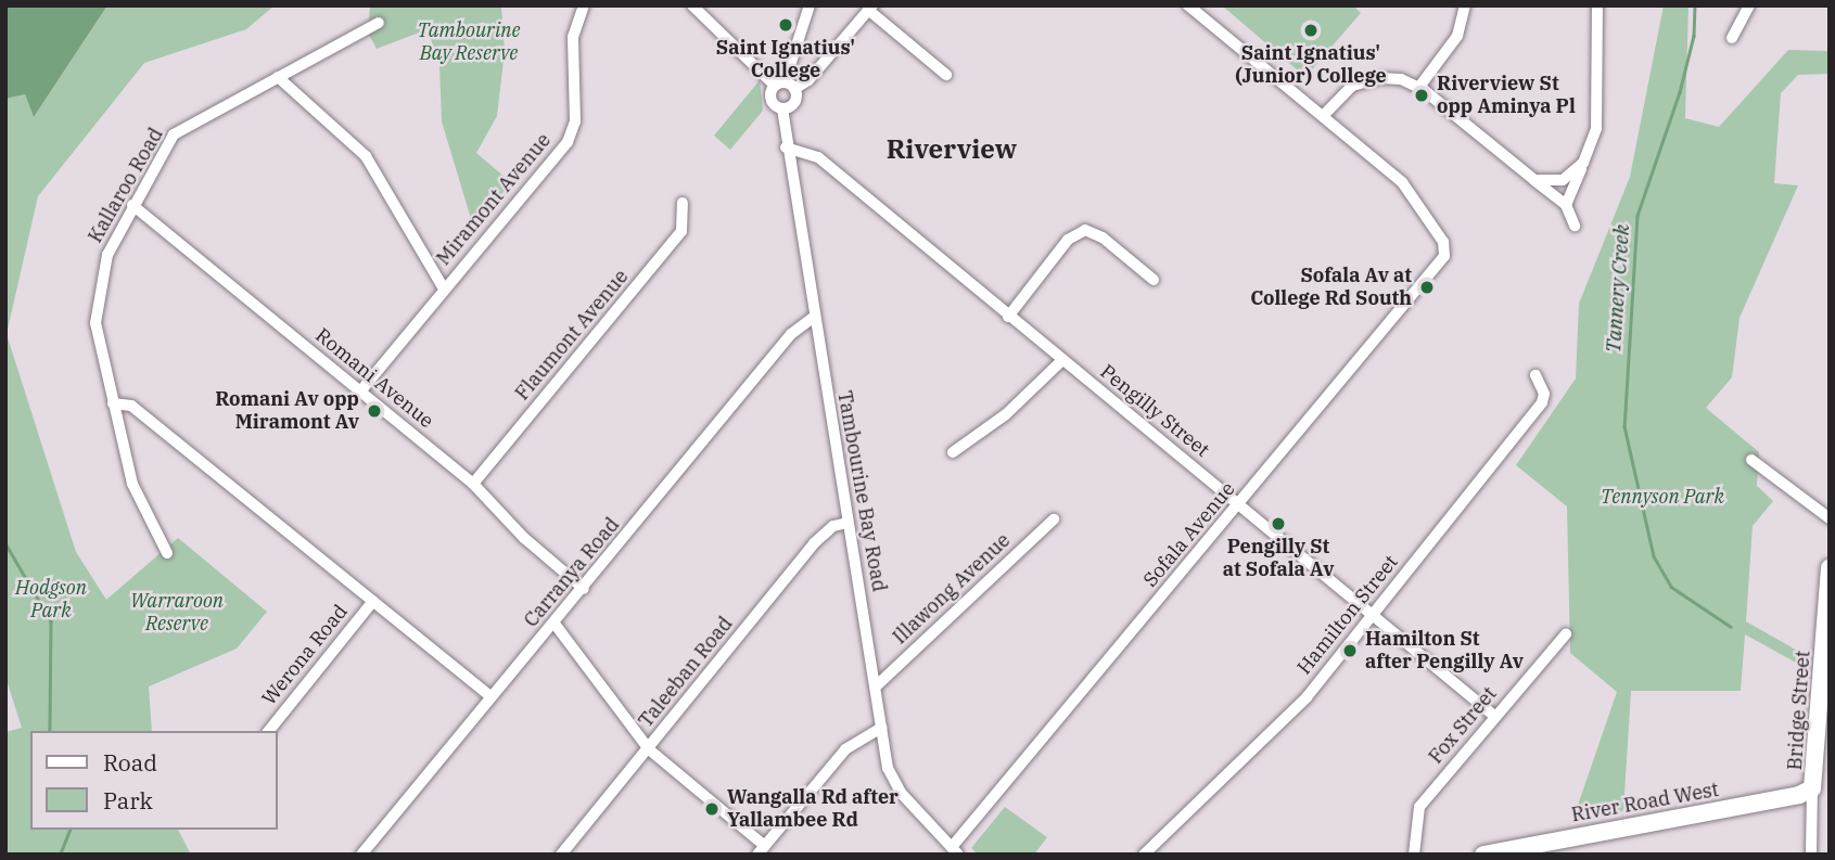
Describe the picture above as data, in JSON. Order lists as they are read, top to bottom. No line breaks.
{"streets":{"main road":["Bridge Street","River Road West"],"street":["Kallaroo Road","Miramont Avenue","Flaumont Avenue","Romani Avenue","Pengilly Street","Tambourine Bay Road","Sofala Avenue","Carranya Road","Illawong Avenue","Hamilton Street","Werona Road","Taleeban Road","Fox Street"]},"crossings":[["Kallaroo Road","Romani Avenue"],["Miramont Avenue","Romani Avenue"],["Flaumont Avenue","Romani Avenue"],["Romani Avenue","Carranya Road"],["Pengilly Street","Tambourine Bay Road"],["Pengilly Street","Sofala Avenue"],["Pengilly Street","Hamilton Street"],["Pengilly Street","Fox Street"],["Tambourine Bay Road","Sofala Avenue"],["Tambourine Bay Road","Carranya Road"],["Tambourine Bay Road","Illawong Avenue"],["Tambourine Bay Road","Taleeban Road"],["Bridge Street","River Road West"]],"districts":["Riverview"],"water":["Tannery Creek"],"parks":["Tambourine Bay Reserve","Tennyson Park","Hodgson Park","Warraroon Reserve"],"places":["Saint Ignatius' College","Saint Ignatius' (Junior) College","Riverview St opp Aminya Pl","Sofala Av at College Rd South","Romani Av opp Miramont Av","Pengilly St at Sofala Av","Hamilton St after Pengilly Av","Wangalla Rd after Yallambee Rd"],"legend":["Road","Park"]}
